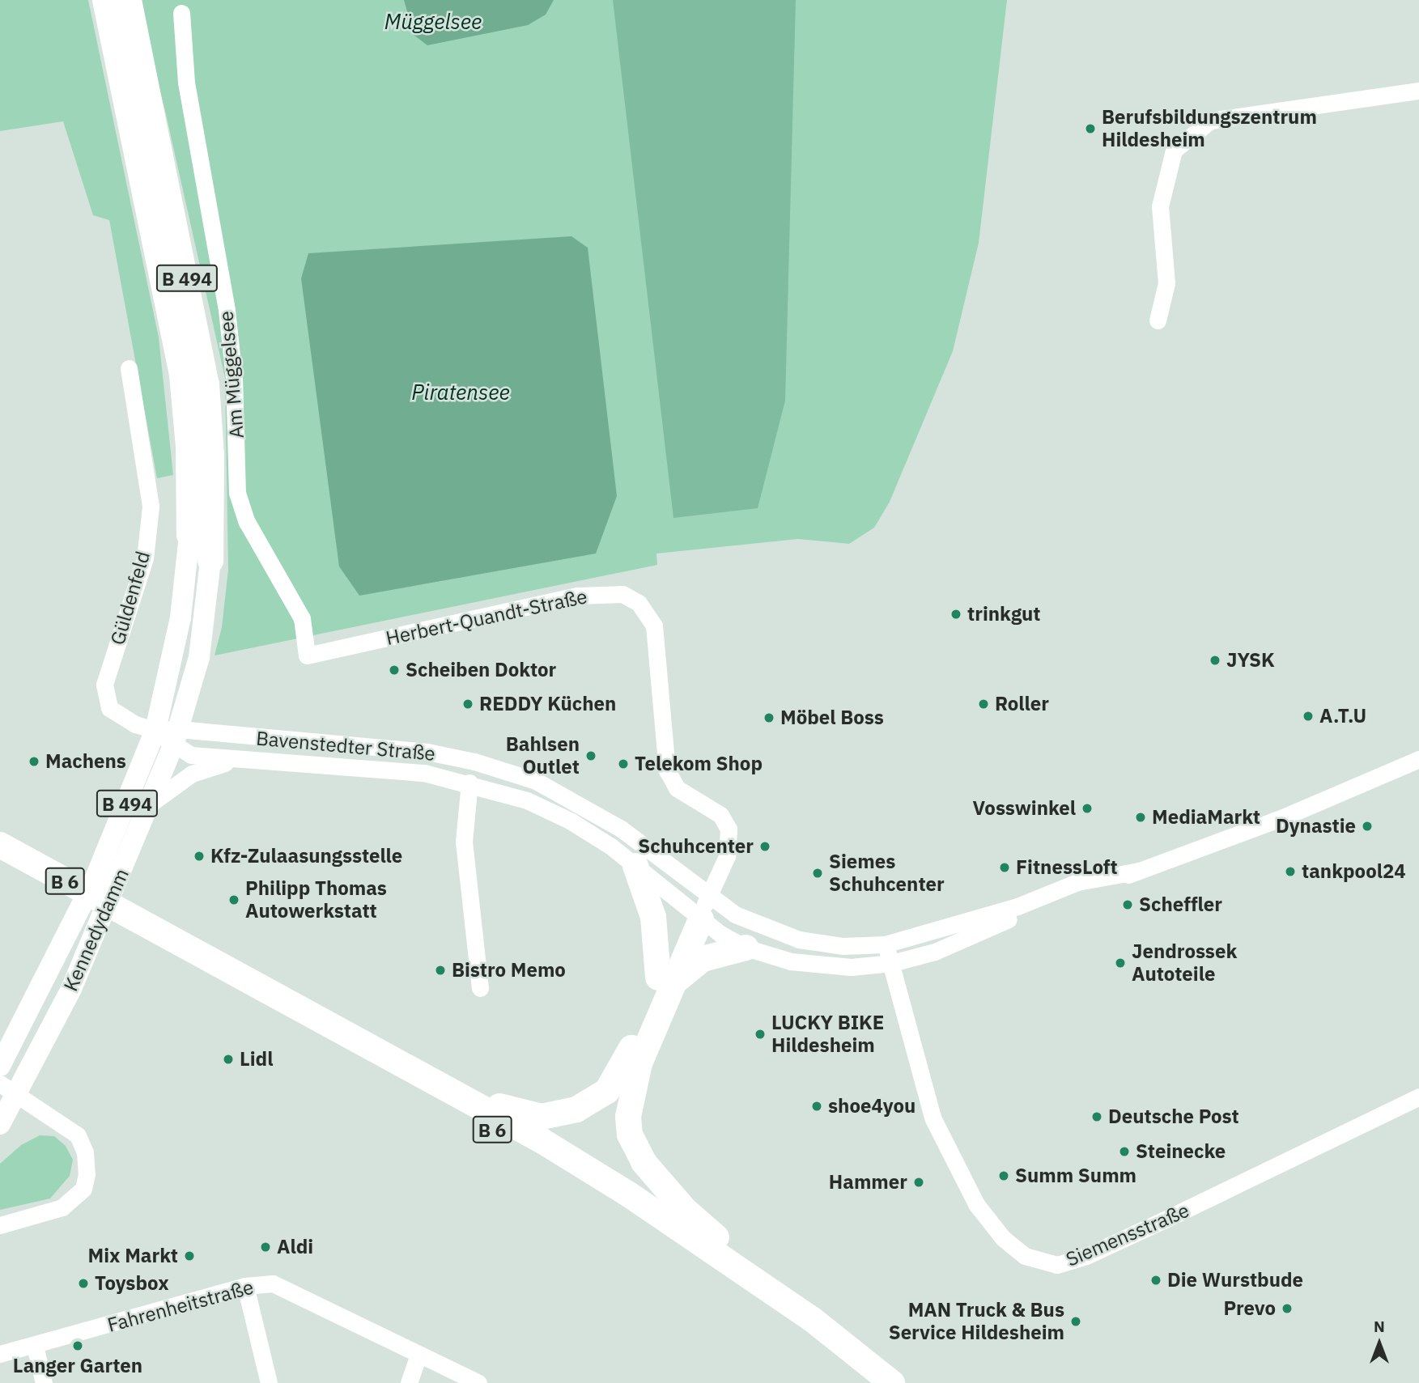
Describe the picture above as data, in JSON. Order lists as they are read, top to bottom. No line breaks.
{"streets":{"highway":["B 494","B 6"],"main road":["Kennedydamm"],"street":["Am Müggelsee","Güldenfeld","Herbert-Quandt-Straße","Bavenstedter Straße","Siemensstraße","Fahrenheitstraße"]},"crossings":[["B 494","Bavenstedter Straße"],["B 494","Kennedydamm"],["Am Müggelsee","Herbert-Quandt-Straße"],["Güldenfeld","Bavenstedter Straße"],["Güldenfeld","Kennedydamm"],["Herbert-Quandt-Straße","Bavenstedter Straße"],["Bavenstedter Straße","Kennedydamm"],["Bavenstedter Straße","Siemensstraße"]],"water":["Müggelsee","Piratensee"],"places":["Berufsbildungszentrum Hildesheim","trinkgut","JYSK","Scheiben Doktor","REDDY Küchen","Roller","A.T.U","Möbel Boss","Bahlsen Outlet","Machens","Telekom Shop","Vosswinkel","MediaMarkt","Dynastie","Schuhcenter","Kfz-Zulaasungsstelle","FitnessLoft","tankpool24","Siemes Schuhcenter","Philipp Thomas Autowerkstatt","Scheffler","Jendrossek Autoteile","Bistro Memo","LUCKY BIKE Hildesheim","Lidl","shoe4you","Deutsche Post","Steinecke","Summ Summ","Hammer","Aldi","Mix Markt","Die Wurstbude","Toysbox","Prevo","MAN Truck & Bus Service Hildesheim","Langer Garten"],"north":"top"}
